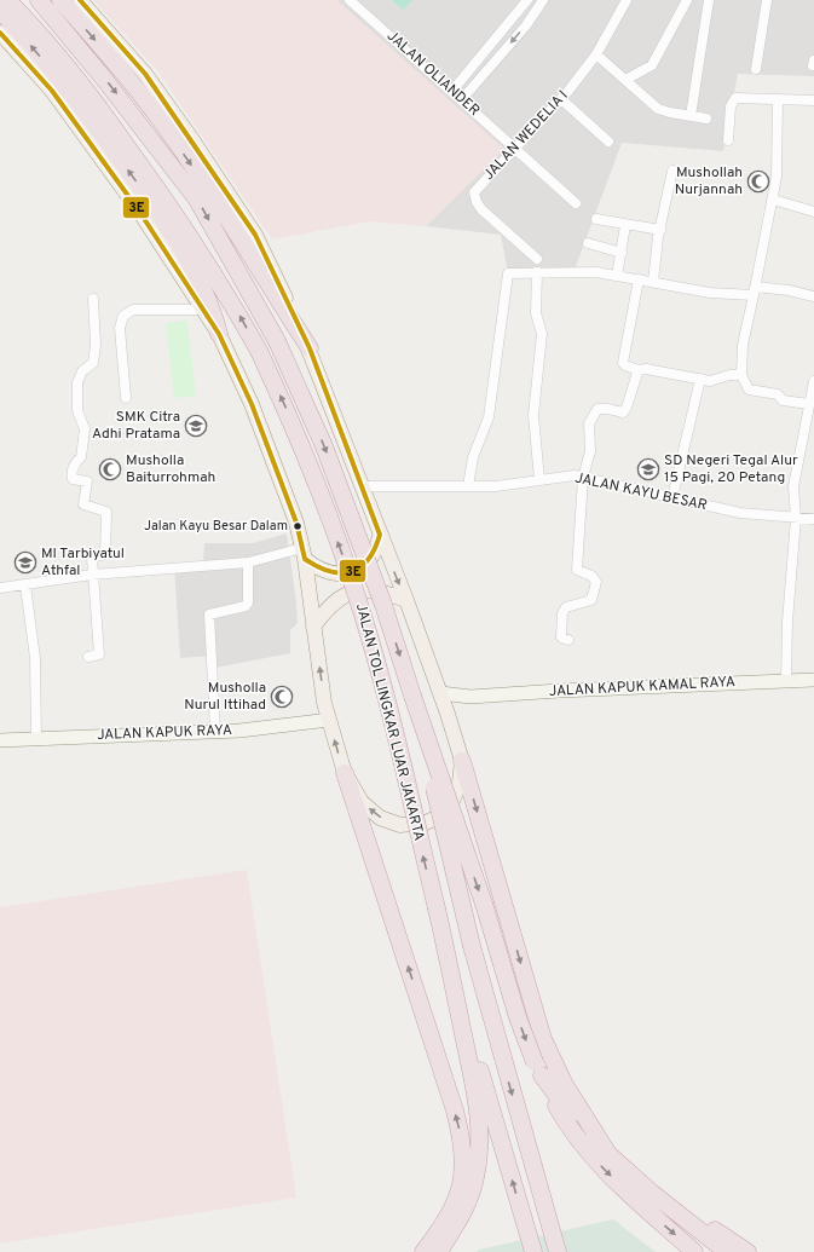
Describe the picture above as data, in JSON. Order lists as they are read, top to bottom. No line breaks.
{"streets":{"highway":["JALAN TOL LINGKAR LUAR JAKARTA"],"main road":["JALAN KAPUK KAMAL RAYA","JALAN KAPUK RAYA"],"street":["JALAN OLIANDER","JALAN WEDELIA I","JALAN KAYU BESAR"]},"crossings":[["JALAN OLIANDER","JALAN WEDELIA I"]],"places":{"mosque":["Mushollah Nurjannah","Musholla Baiturrohmah","Musholla Nurul Ittihad"],"school or university":["SMK Citra Adhi Pratama","SD Negeri Tegal Alur 15 Pagi, 20 Petang","MI Tarbiyatul Athfal"],"other":["Jalan Kayu Besar Dalam"]},"lines":["transit line 3E"]}
